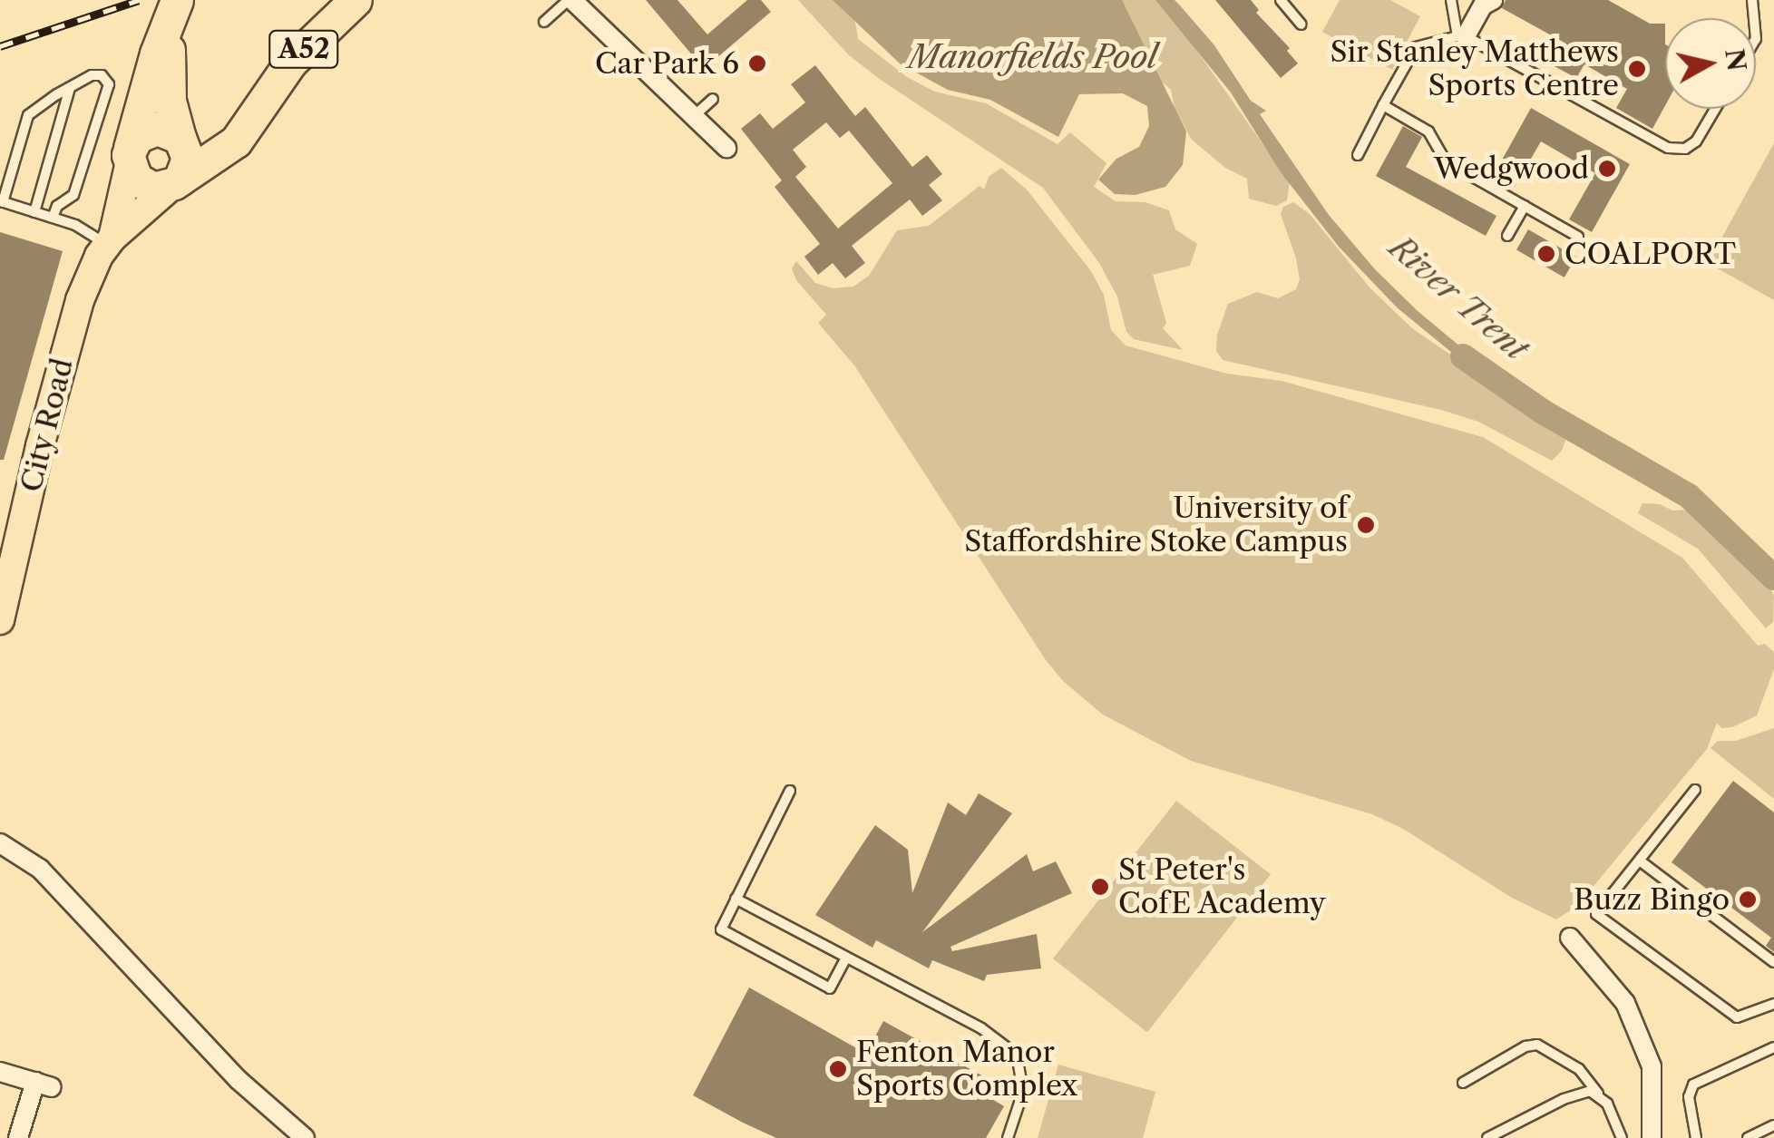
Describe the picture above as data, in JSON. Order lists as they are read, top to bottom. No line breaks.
{"streets":{"highway":["A52","City Road"]},"crossings":[["A52","City Road"]],"water":["Manorfields Pool","River Trent"],"places":["Car Park 6","Sir Stanley Matthews Sports Centre","Wedgwood","COALPORT","University of Staffordshire Stoke Campus","St Peter's CofE Academy","Buzz Bingo","Fenton Manor Sports Complex"],"north":"right"}
